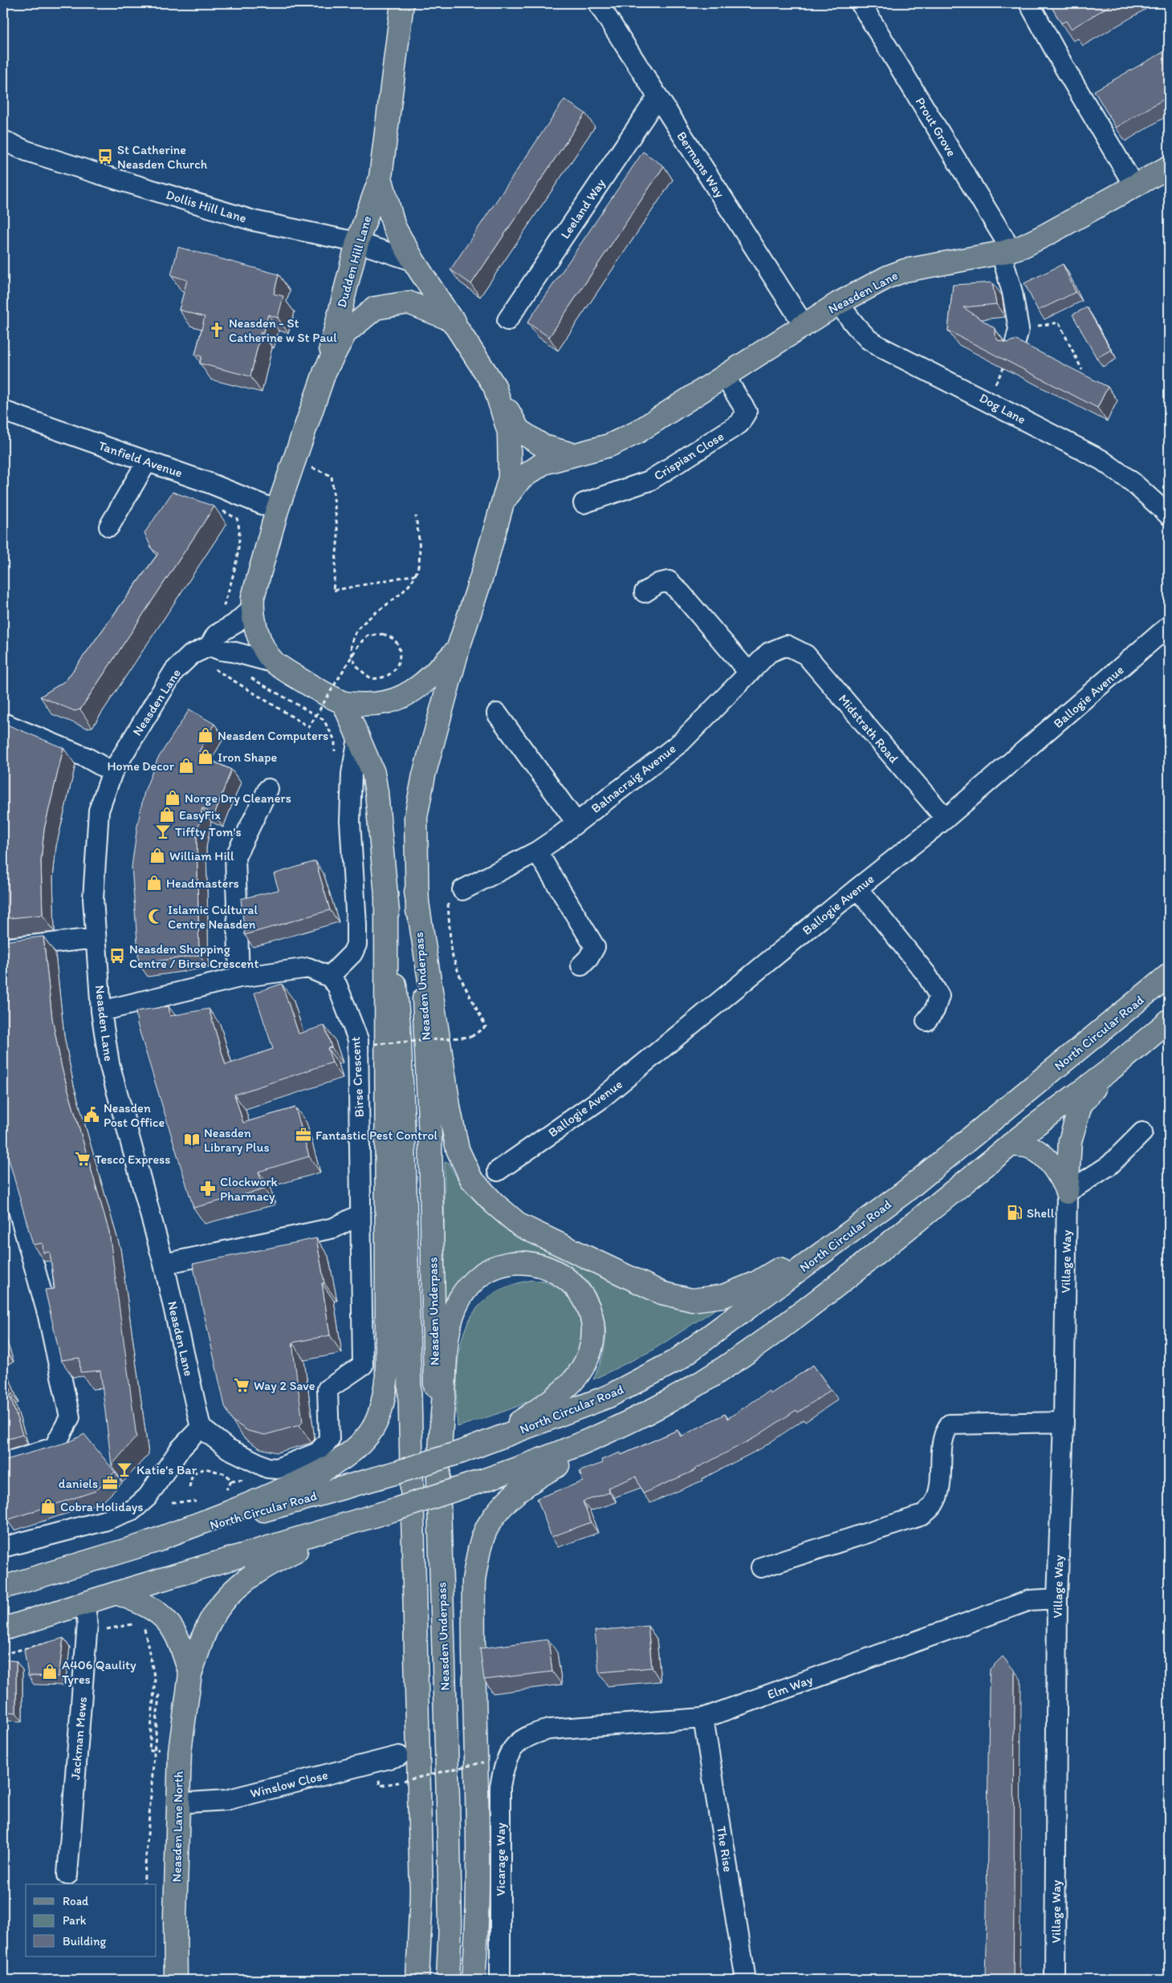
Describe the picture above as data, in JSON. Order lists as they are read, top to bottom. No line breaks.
{"streets":{"main road":["Dudden Hill Lane","Neasden Lane","Neasden Underpass","North Circular Road","Neasden Lane North"],"street":["Prout Grove","Bermans Way","Dollis Hill Lane","Leeland Way","Dog Lane","Crispian Close","Tanfield Avenue","Ballogie Avenue","Midstrath Road","Balnacraig Avenue","Birse Crescent","Village Way","Elm Way","Jackman Mews","Winslow Close","The Rise","Vicarage Way"]},"crossings":[["Prout Grove","Neasden Lane"],["Bermans Way","Leeland Way"],["Bermans Way","Neasden Lane"],["Dollis Hill Lane","Dudden Hill Lane"],["Dudden Hill Lane","Neasden Lane"],["Dudden Hill Lane","Neasden Underpass"],["Neasden Lane","Dog Lane"],["Neasden Lane","Crispian Close"],["Neasden Lane","Neasden Underpass"],["Neasden Lane","Birse Crescent"],["Ballogie Avenue","Midstrath Road"],["Midstrath Road","Balnacraig Avenue"],["Village Way","Elm Way"],["Elm Way","The Rise"],["Elm Way","Vicarage Way"],["Winslow Close","Neasden Lane North"]],"places":{"bus stop":["St Catherine Neasden Church","Neasden Shopping Centre / Birse Crescent"],"church":["Neasden - St Catherine w St Paul"],"shop":["Neasden Computers","Iron Shape","Home Decor","Norge Dry Cleaners","EasyFix","William Hill","Headmasters","Cobra Holidays","A406 Qaulity Tyres"],"bar":["Tiffty Tom's","Katie's Bar"],"mosque":["Islamic Cultural Centre Neasden"],"public building":["Neasden Post Office"],"office":["Fantastic Pest Control","daniels"],"library":["Neasden Library Plus"],"supermarket":["Tesco Express","Way 2 Save"],"pharmacy":["Clockwork Pharmacy"],"fuel station":["Shell"]},"legend":["Road","Park","Building"]}
